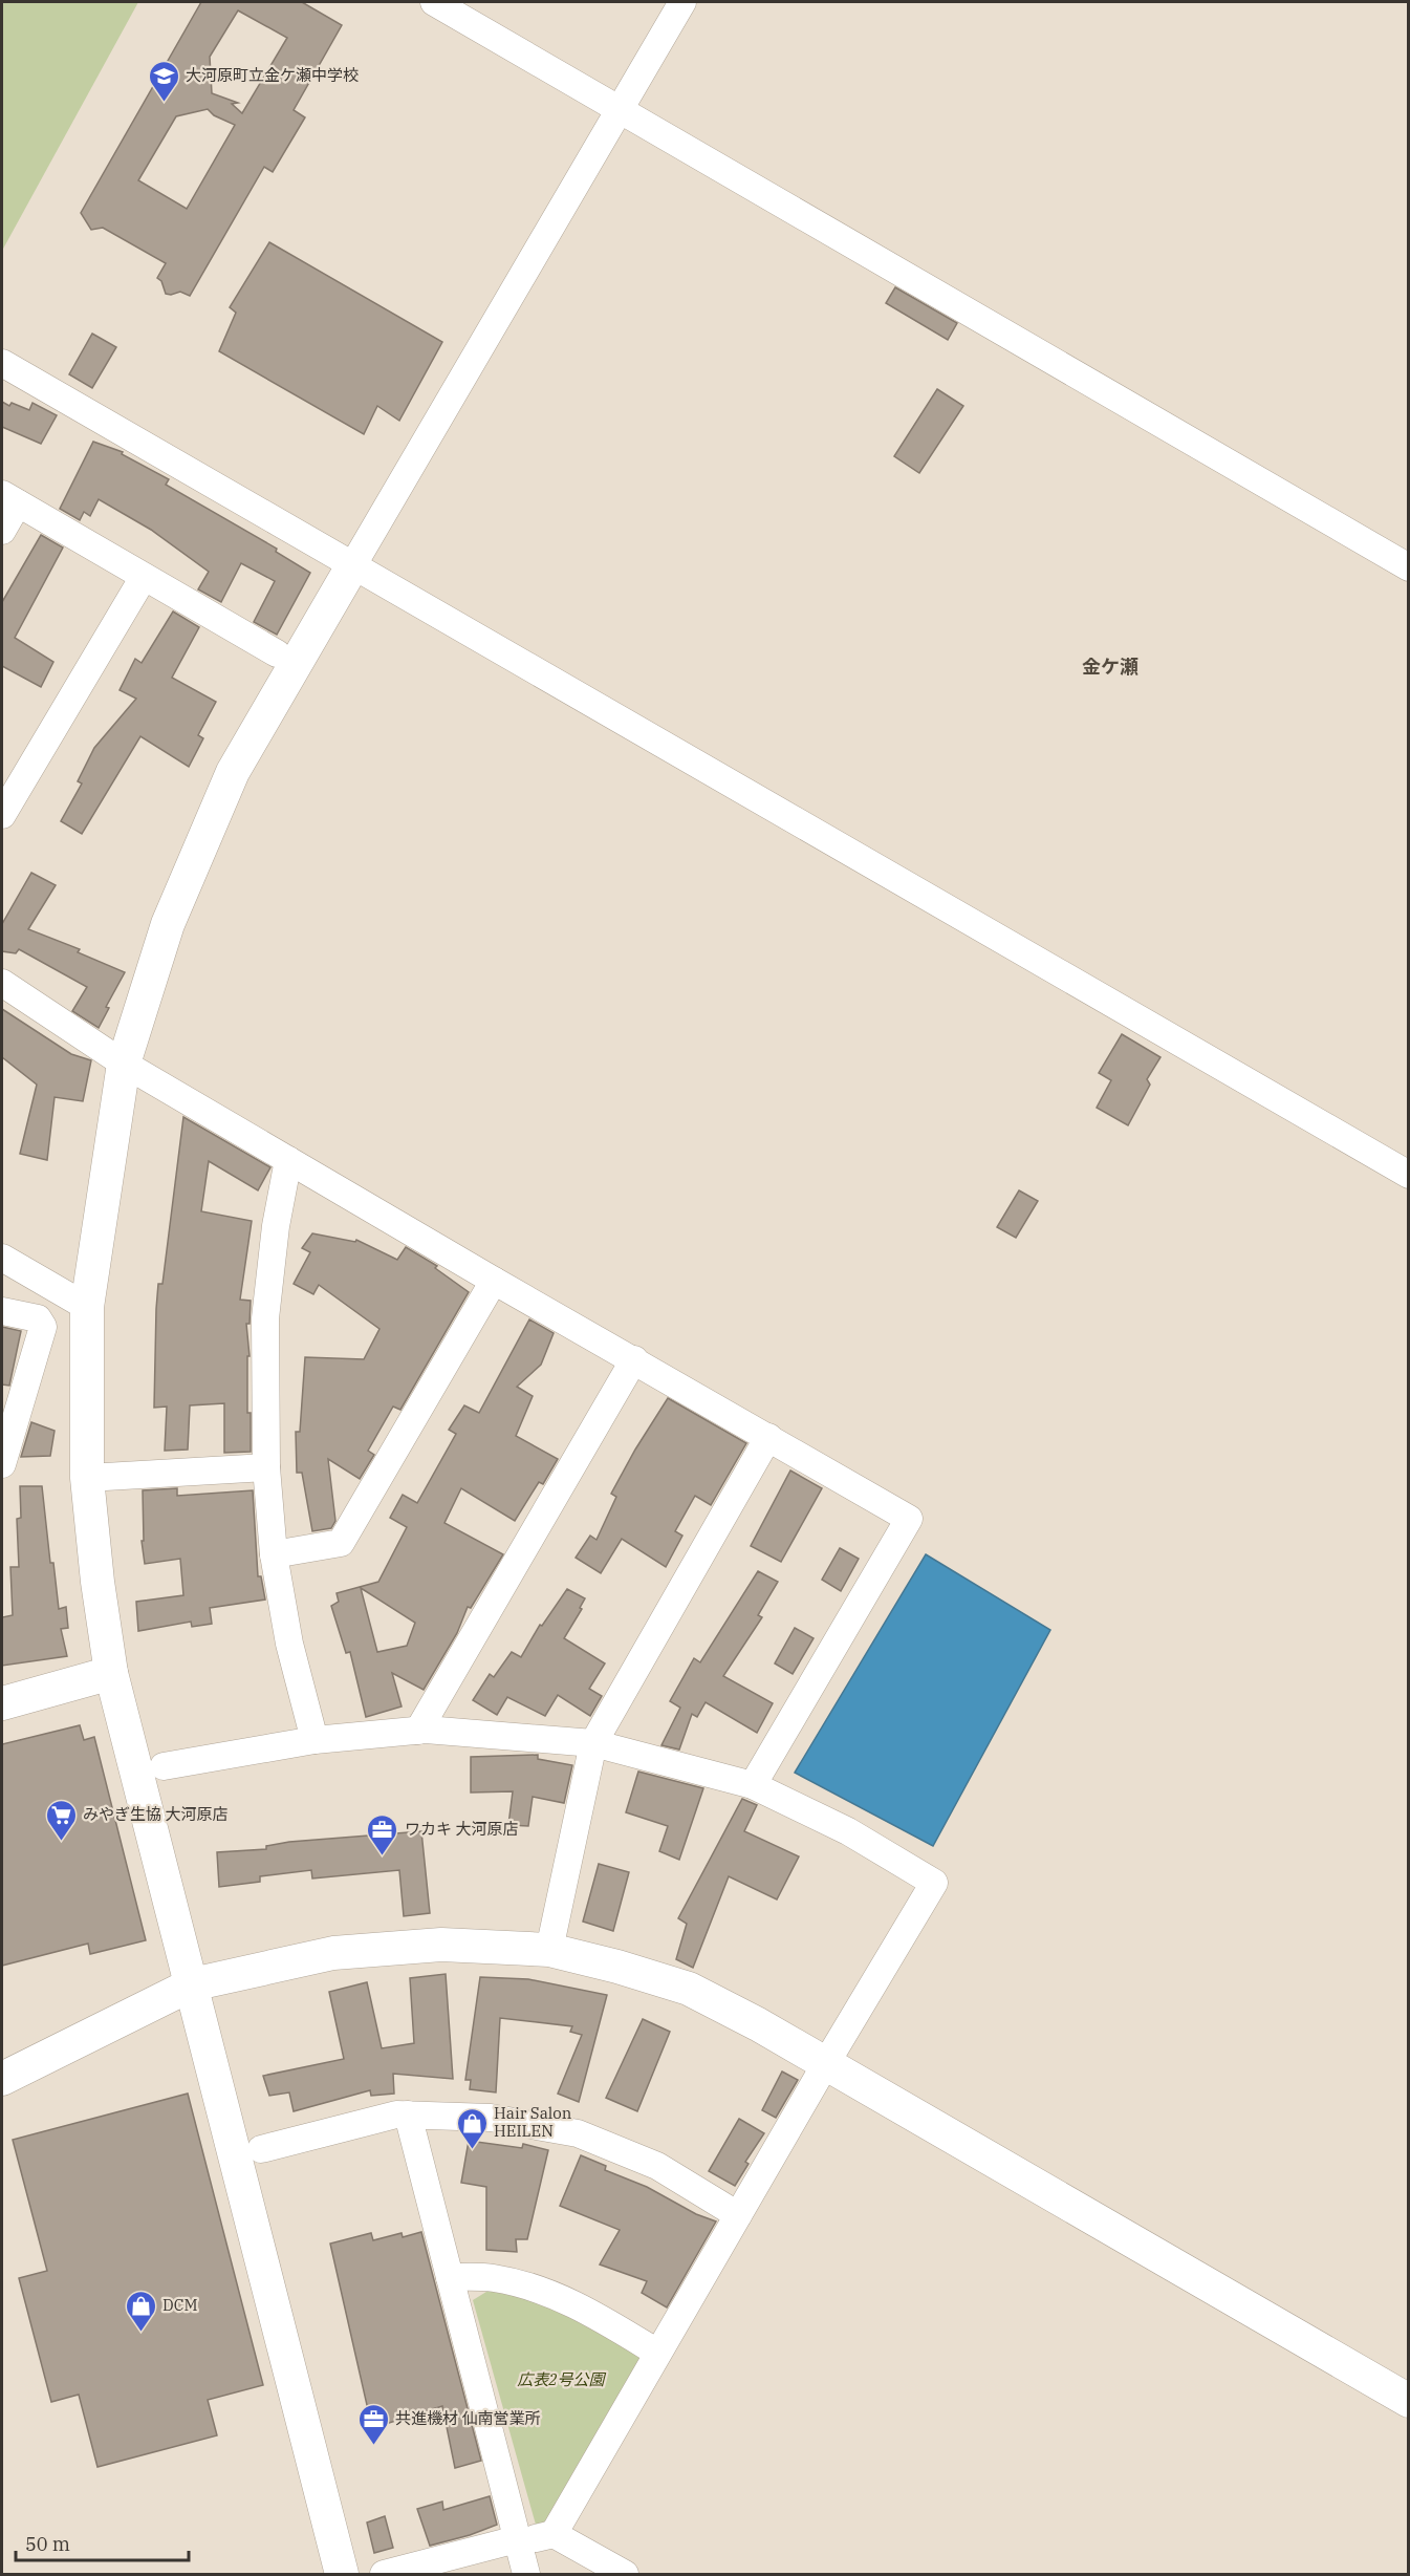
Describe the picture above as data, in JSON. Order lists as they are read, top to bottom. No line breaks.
{"districts":["金ケ瀬"],"parks":["広表2号公園"],"places":{"school or university":["大河原町立金ケ瀬中学校"],"supermarket":["みやぎ生協 大河原店"],"office":["ワカキ 大河原店","共進機材 仙南営業所"],"shop":["Hair Salon HEILEN","DCM"]},"scale_bar":"50 m"}
